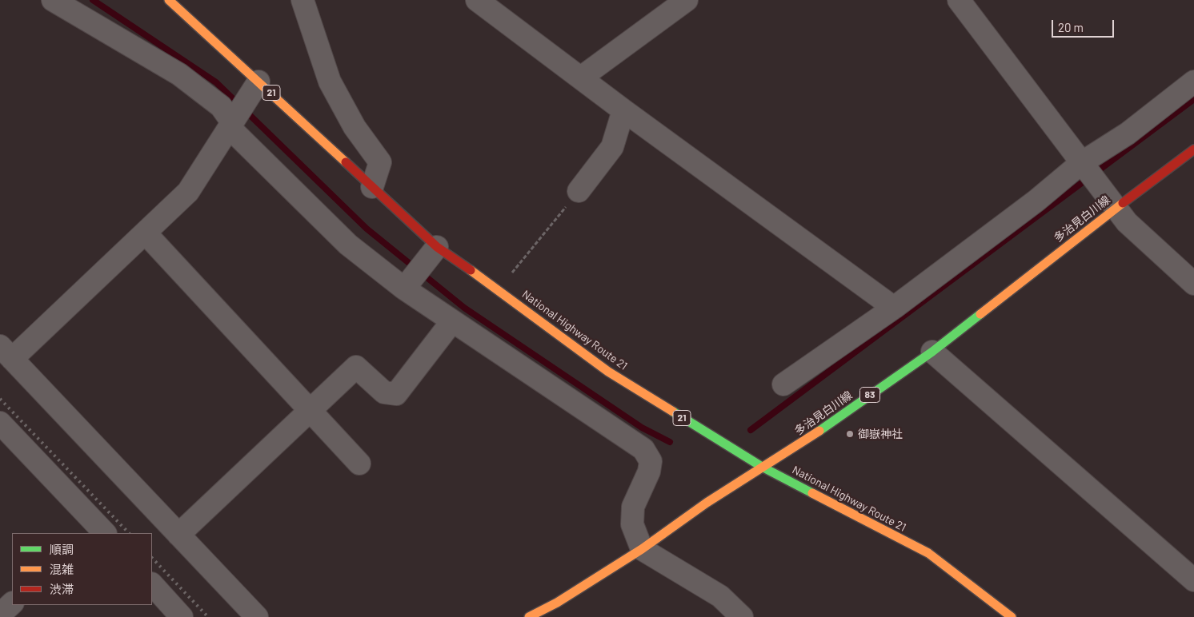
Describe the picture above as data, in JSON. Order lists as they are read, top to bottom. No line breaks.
{"streets":{"main road":["21","多治見白川線","National Highway Route 21","83"]},"crossings":[["多治見白川線","National Highway Route 21"]],"places":["御嶽神社"],"legend":["順調","混雑","渋滞"],"scale_bar":"20 m"}
